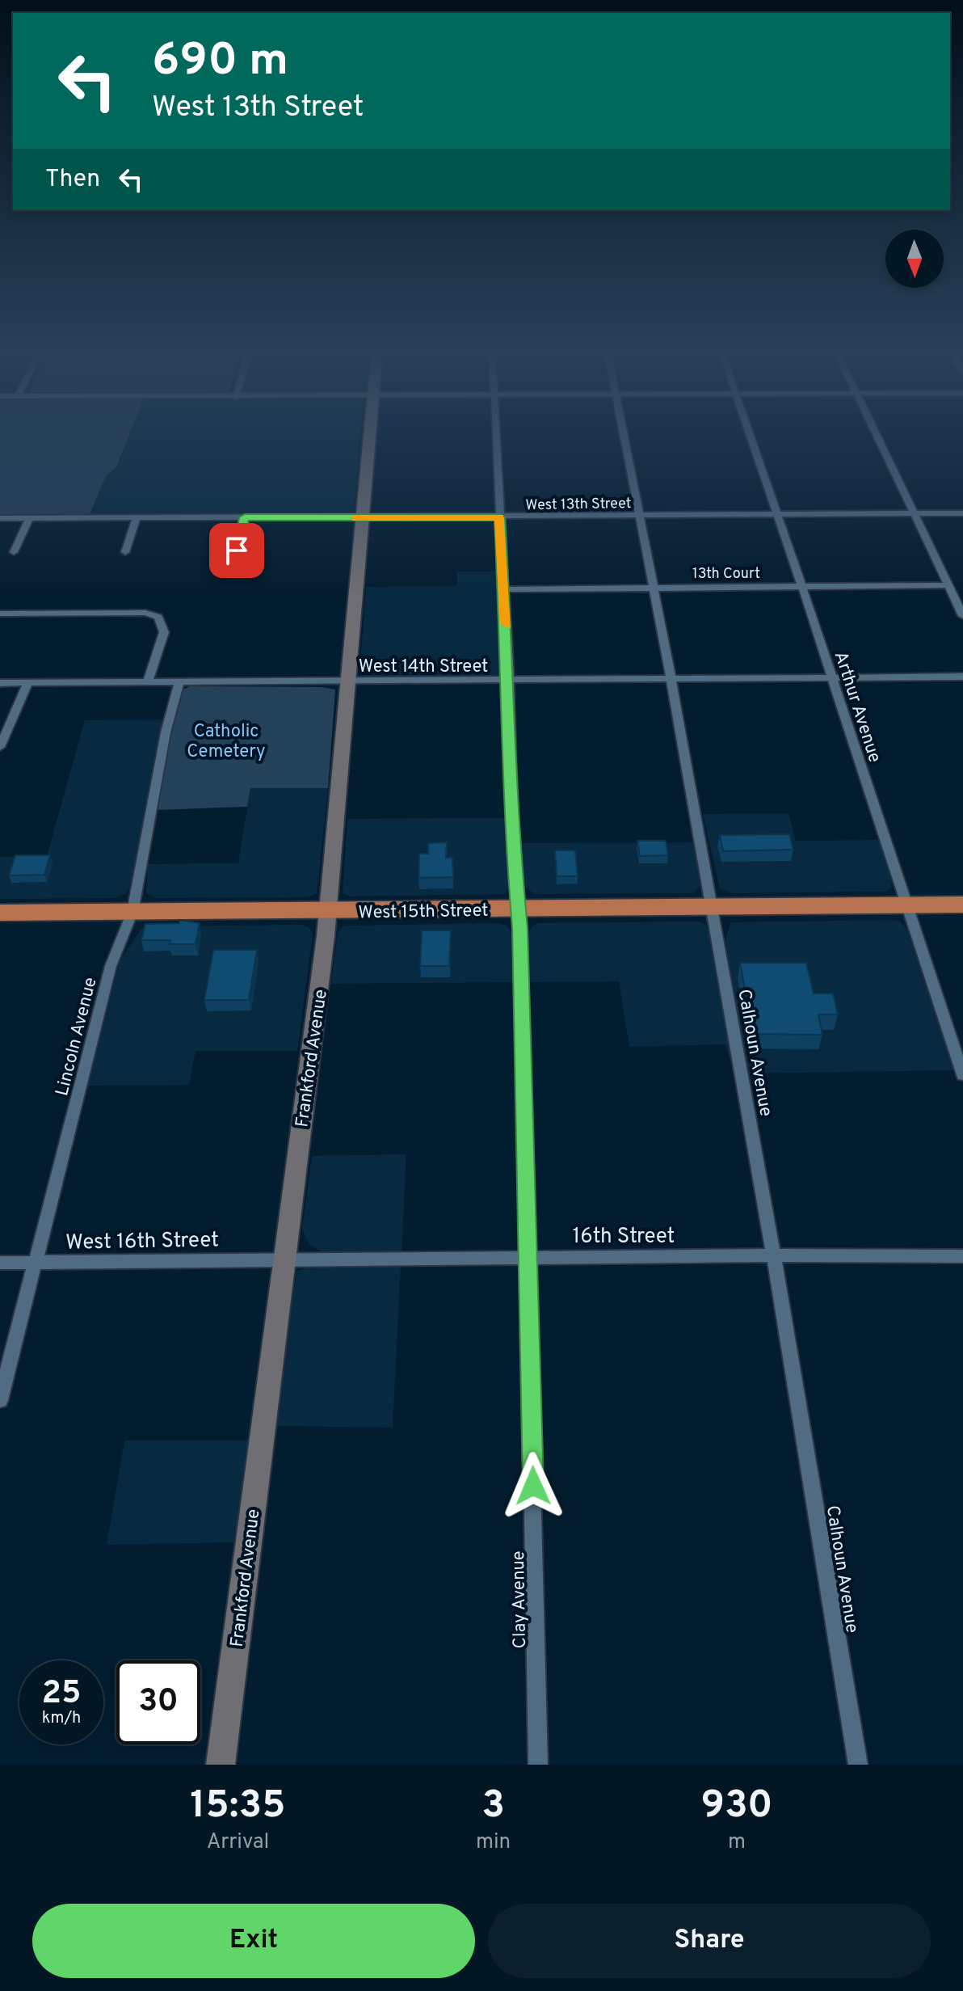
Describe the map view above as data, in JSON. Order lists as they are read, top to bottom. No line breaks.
{"streets":{"highway":["West 15th Street"],"main road":["Frankford Avenue"],"street":["West 13th Street","13th Court","West 14th Street","Arthur Avenue","Lincoln Avenue","Calhoun Avenue","16th Street","West 16th Street","Clay Avenue"]},"crossings":[["West 13th Street","Arthur Avenue"],["West 13th Street","Calhoun Avenue"],["West 13th Street","Frankford Avenue"],["West 13th Street","Clay Avenue"],["13th Court","Arthur Avenue"],["13th Court","Calhoun Avenue"],["13th Court","Clay Avenue"],["West 14th Street","Arthur Avenue"],["West 14th Street","Lincoln Avenue"],["West 14th Street","Calhoun Avenue"],["West 14th Street","Frankford Avenue"],["West 14th Street","Clay Avenue"],["Arthur Avenue","West 15th Street"],["West 15th Street","Lincoln Avenue"],["West 15th Street","Calhoun Avenue"],["West 15th Street","Frankford Avenue"],["West 15th Street","Clay Avenue"],["Lincoln Avenue","West 16th Street"],["Calhoun Avenue","16th Street"],["Frankford Avenue","16th Street"],["Frankford Avenue","West 16th Street"],["16th Street","West 16th Street"],["16th Street","Clay Avenue"]],"parks":["Catholic Cemetery"],"north":"bottom","page":{"turn":["690 m","West 13th Street"],"then":"Then","speed":"25 km/h","limit":"30","eta":["15:35","Arrival","3","min","930","m"],"buttons":["Exit","Share"]}}
